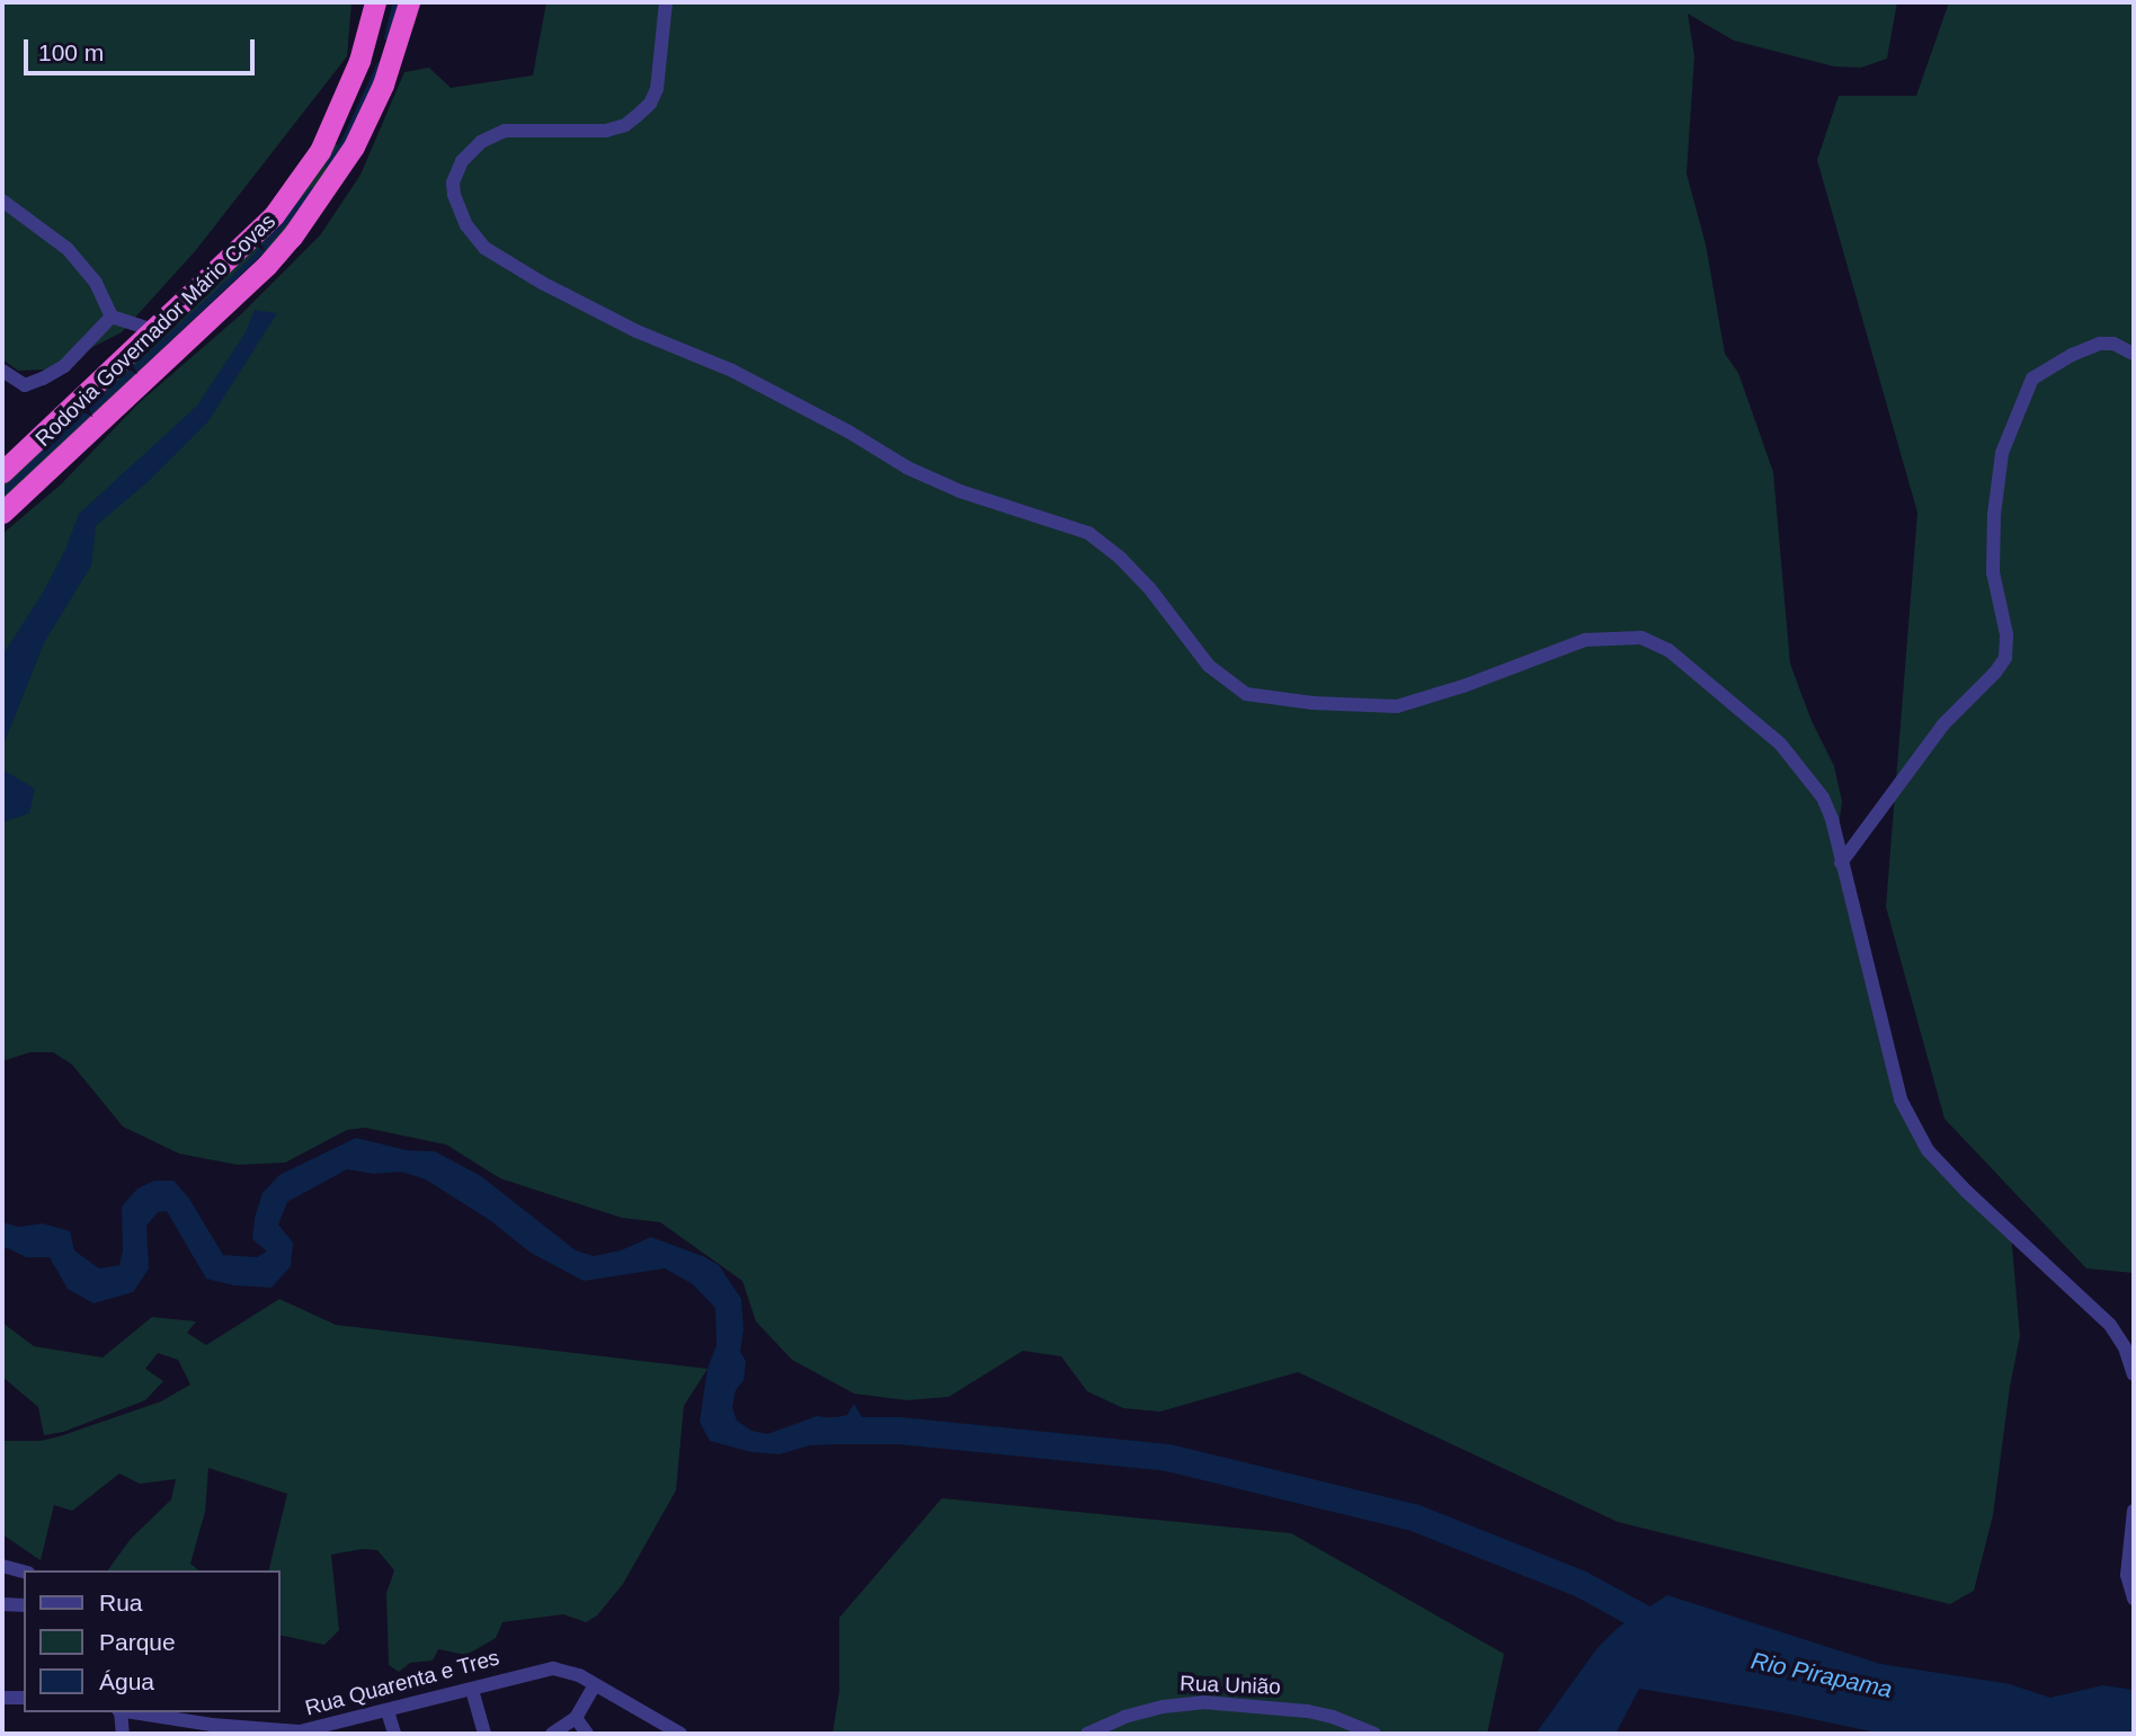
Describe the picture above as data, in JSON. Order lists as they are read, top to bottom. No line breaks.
{"streets":{"highway":["Rodovia Governador Mário Covas"],"street":["Rua Quarenta e Tres","Rua União"]},"water":["Rio Pirapama"],"legend":["Rua","Parque","Água"],"scale_bar":"100 m"}
